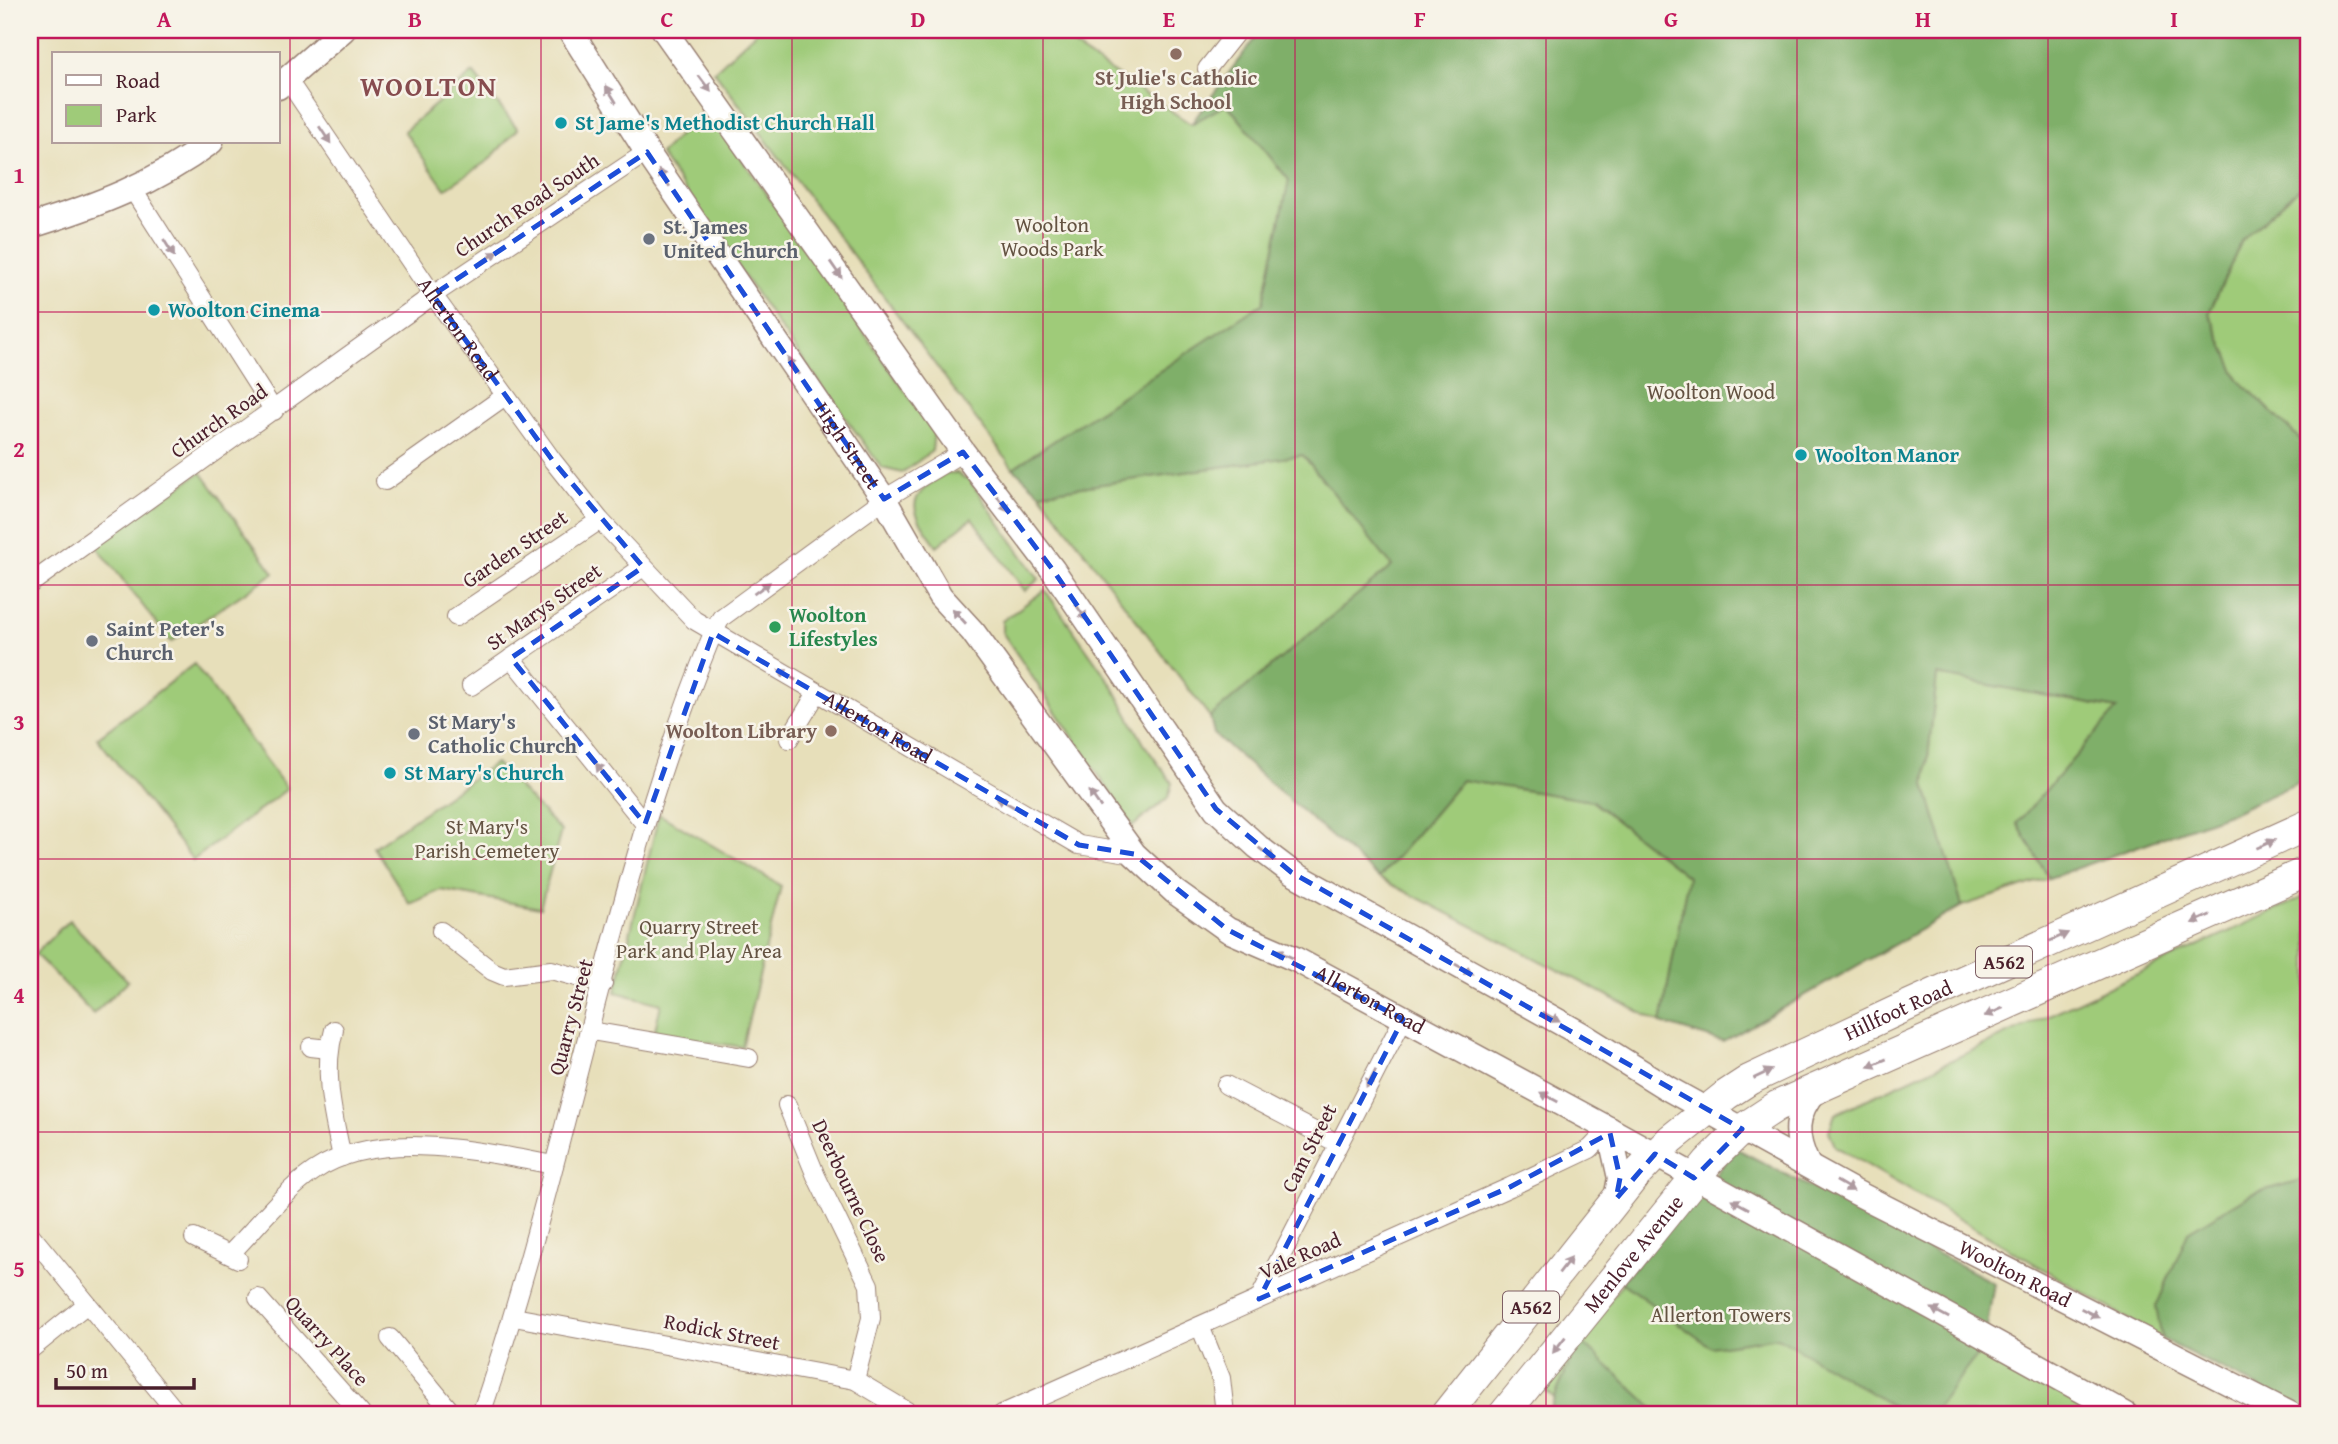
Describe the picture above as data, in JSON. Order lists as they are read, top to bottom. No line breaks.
{"streets":{"highway":["A562","Hillfoot Road","Menlove Avenue"],"main road":["Allerton Road","High Street","Woolton Road"],"street":["Church Road South","Church Road","Garden Street","St Marys Street","Quarry Street","Cam Street","Deerbourne Close","Vale Road","Rodick Street","Quarry Place"]},"crossings":[["Church Road South","Allerton Road"],["Church Road South","Church Road"],["Church Road South","High Street"],["Allerton Road","Church Road"],["Allerton Road","High Street"],["Allerton Road","Garden Street"],["Allerton Road","St Marys Street"],["Allerton Road","A562"],["Allerton Road","Hillfoot Road"],["Allerton Road","Quarry Street"],["Allerton Road","Cam Street"],["Allerton Road","Menlove Avenue"],["Allerton Road","Vale Road"],["A562","Hillfoot Road"],["Hillfoot Road","Menlove Avenue"],["Hillfoot Road","Woolton Road"],["Quarry Street","Rodick Street"],["Cam Street","Vale Road"],["Deerbourne Close","Rodick Street"],["Menlove Avenue","Woolton Road"]],"one_way":["Church Road South","Cam Street"],"districts":["WOOLTON"],"parks":["Woolton Woods Park","Woolton Wood","St Mary's Parish Cemetery","Quarry Street Park and Play Area","Allerton Towers"],"places":["St Julie's Catholic High School","St Jame's Methodist Church Hall","St. James United Church","Woolton Cinema","Woolton Manor","Woolton Lifestyles","Saint Peter's Church","Woolton Library","St Mary's Catholic Church","St Mary's Church"],"legend":["Road","Park"],"scale_bar":"50 m","grid":{"columns":["A","B","C","D","E","F","G","H","I"],"rows":["1","2","3","4","5"]}}
